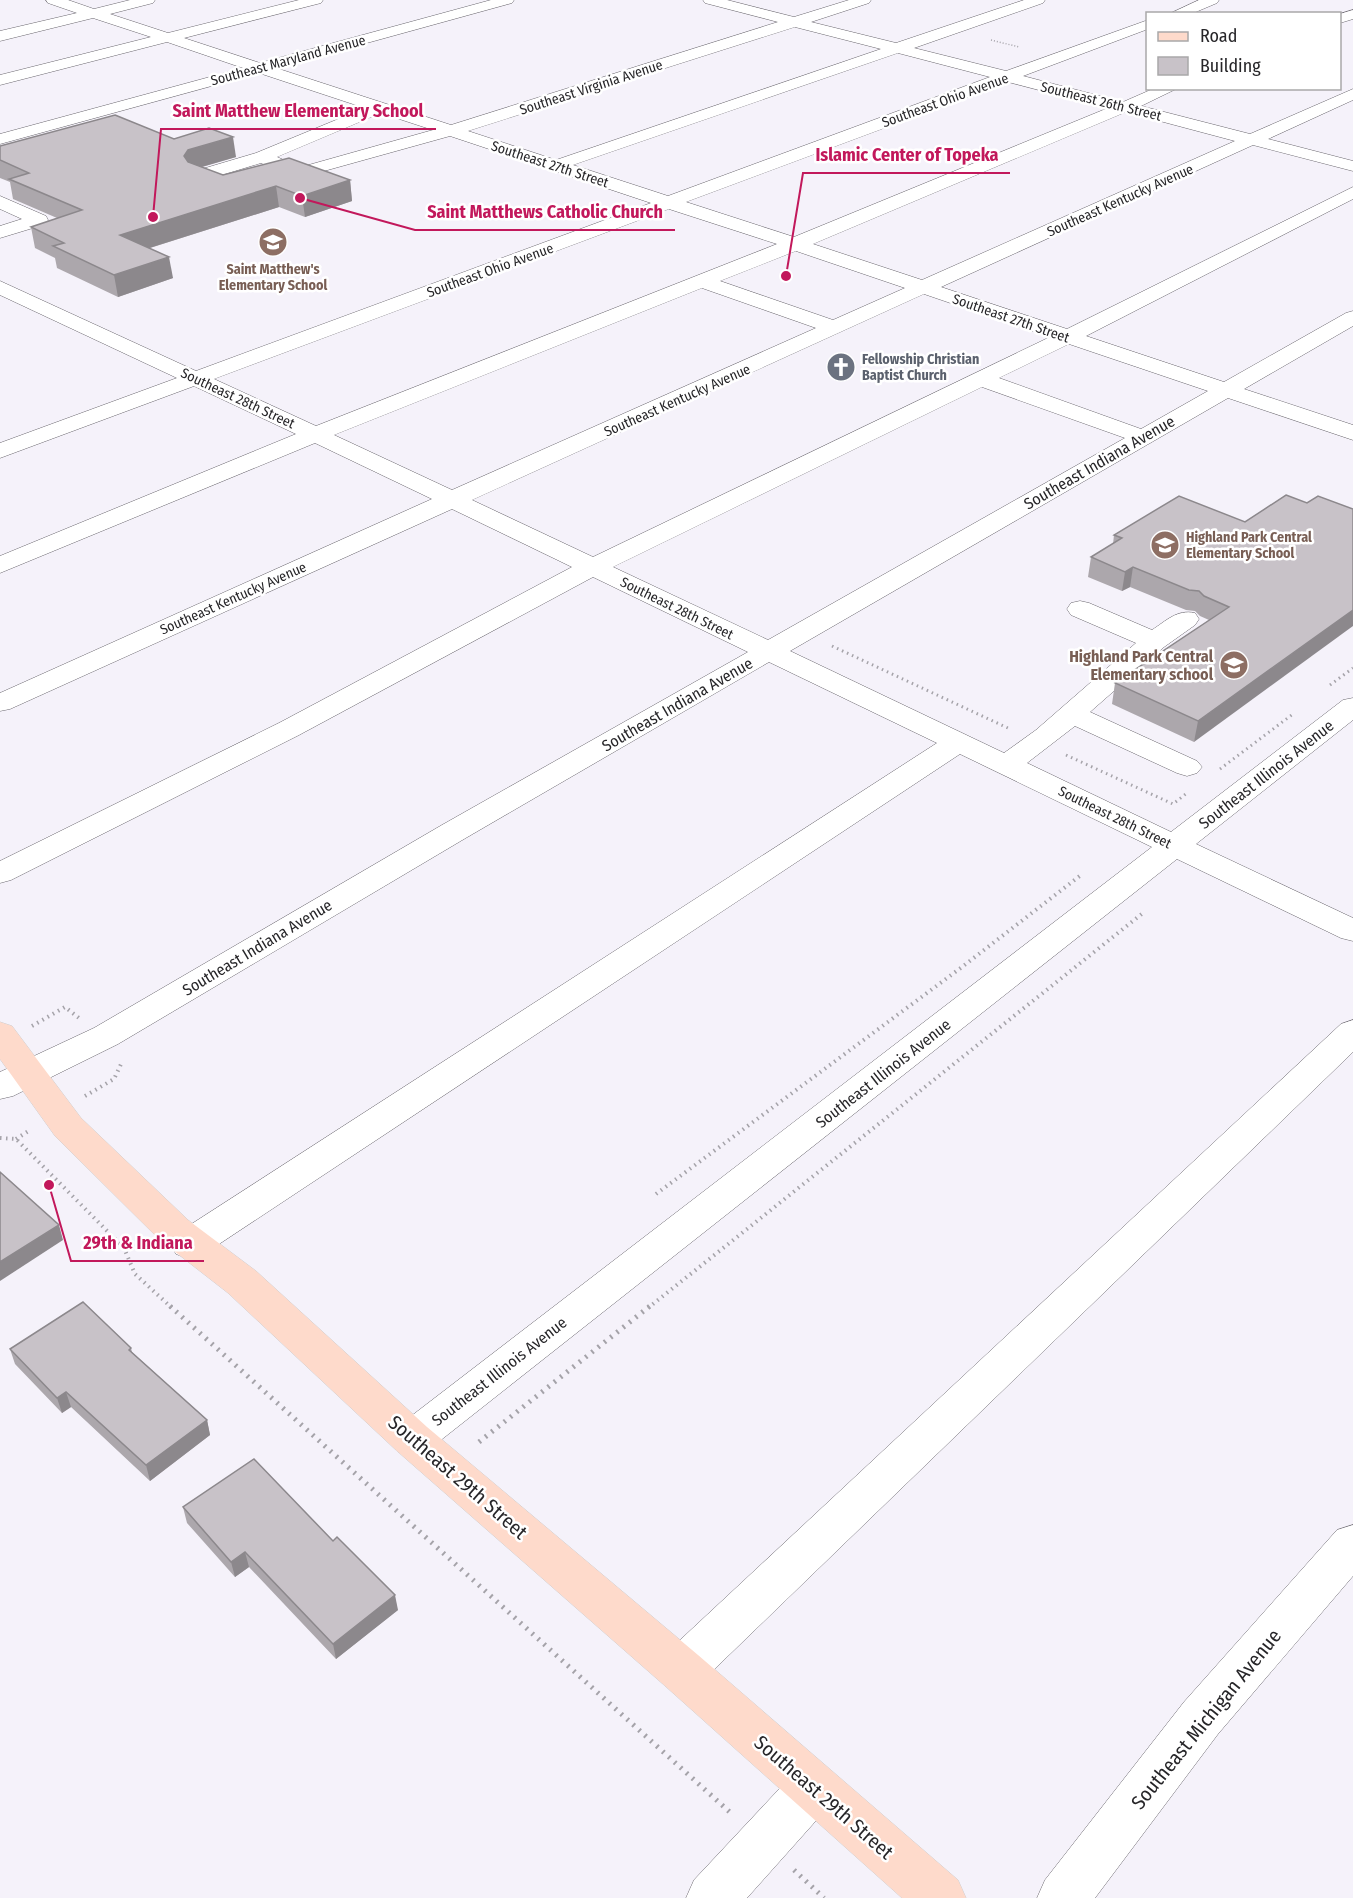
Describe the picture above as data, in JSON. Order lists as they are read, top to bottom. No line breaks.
{"streets":{"main road":["Southeast 29th Street"],"street":["Southeast Maryland Avenue","Southeast Virginia Avenue","Southeast Ohio Avenue","Southeast 26th Street","Southeast 27th Street","Southeast Kentucky Avenue","Southeast 28th Street","Southeast Indiana Avenue","Southeast Illinois Avenue","Southeast Michigan Avenue"]},"crossings":[["Southeast Maryland Avenue","Southeast 27th Street"],["Southeast Virginia Avenue","Southeast 26th Street"],["Southeast Virginia Avenue","Southeast 27th Street"],["Southeast Ohio Avenue","Southeast 26th Street"],["Southeast Ohio Avenue","Southeast 27th Street"],["Southeast Ohio Avenue","Southeast 28th Street"],["Southeast 26th Street","Southeast Kentucky Avenue"],["Southeast 27th Street","Southeast Kentucky Avenue"],["Southeast 27th Street","Southeast Indiana Avenue"],["Southeast Kentucky Avenue","Southeast 28th Street"],["Southeast 28th Street","Southeast Indiana Avenue"],["Southeast 28th Street","Southeast Illinois Avenue"],["Southeast Indiana Avenue","Southeast 29th Street"],["Southeast Illinois Avenue","Southeast 29th Street"]],"places":{"other":["Saint Matthews Catholic Church","Saint Matthew Elementary School","Islamic Center of Topeka","29th & Indiana"],"school or university":["Saint Matthew's Elementary School","Highland Park Central Elementary School","Highland Park Central Elementary school"],"church":["Fellowship Christian Baptist Church"]},"legend":["Road","Building"]}
